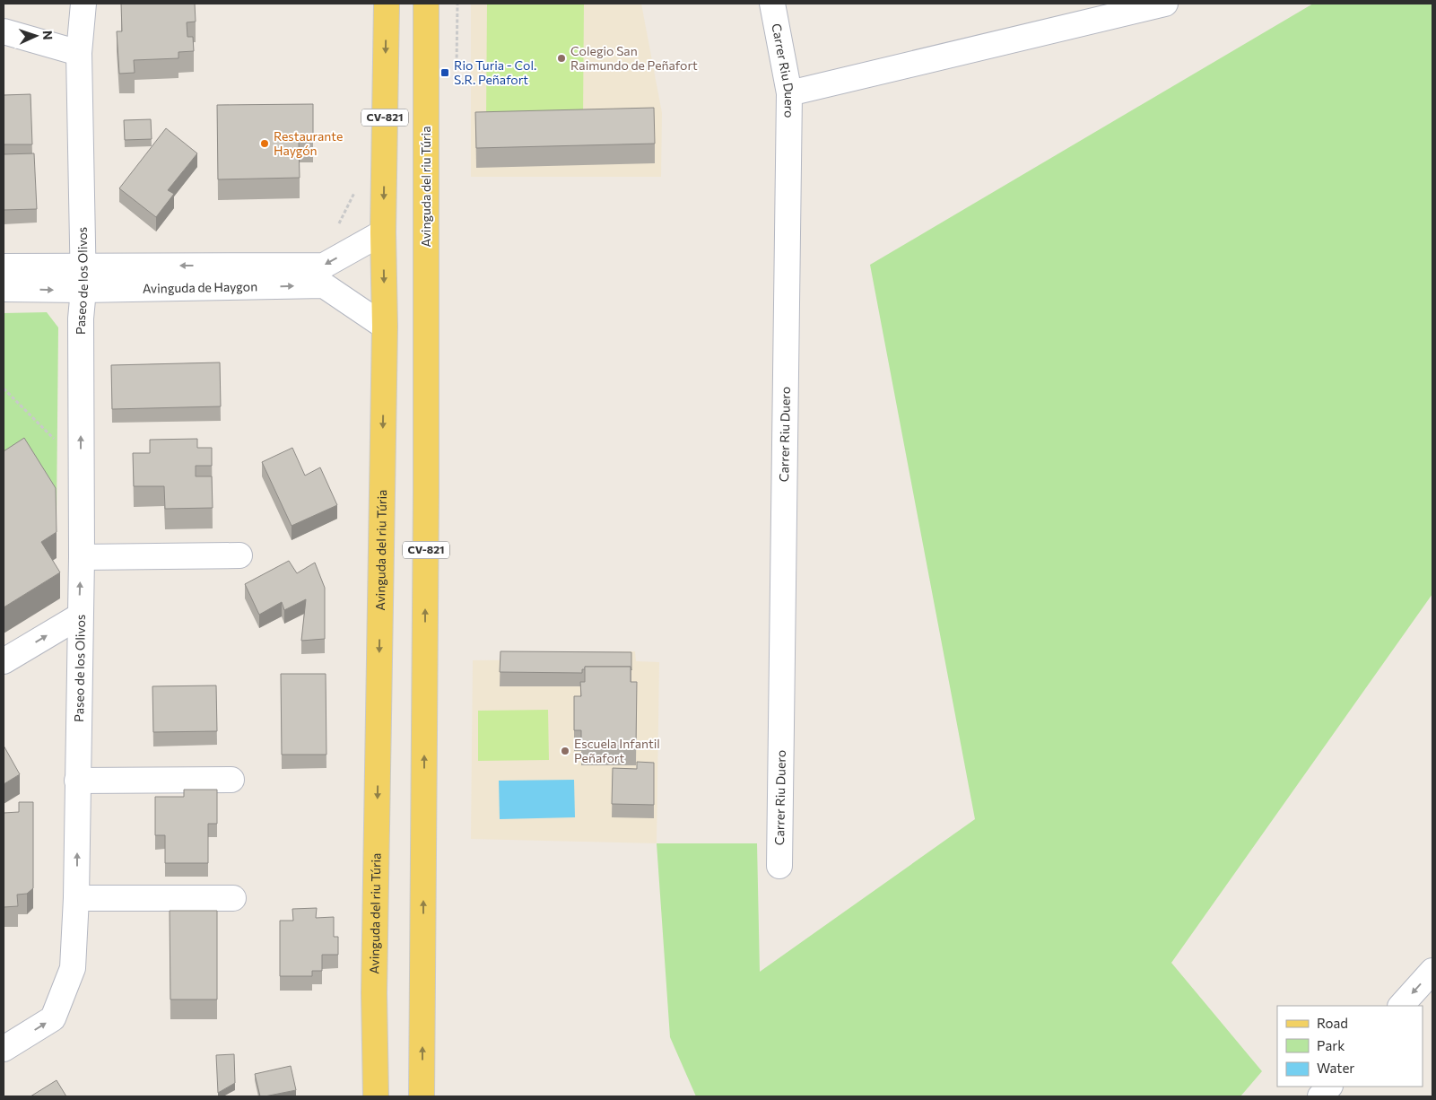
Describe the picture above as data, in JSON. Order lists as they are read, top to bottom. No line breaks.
{"streets":{"main road":["CV-821","Avinguda del riu Túria"],"street":["Carrer Riu Duero","Paseo de los Olivos","Avinguda de Haygon"]},"crossings":[["Avinguda del riu Túria","Avinguda de Haygon"],["Paseo de los Olivos","Avinguda de Haygon"]],"one_way":["Paseo de los Olivos"],"places":{"other":["Colegio San Raimundo de Peñafort","Restaurante Haygón","Escuela Infantil Peñafort"],"transit":["Rio Turia - Col. S.R. Peñafort"]},"legend":["Road","Park","Water"],"north":"right"}
